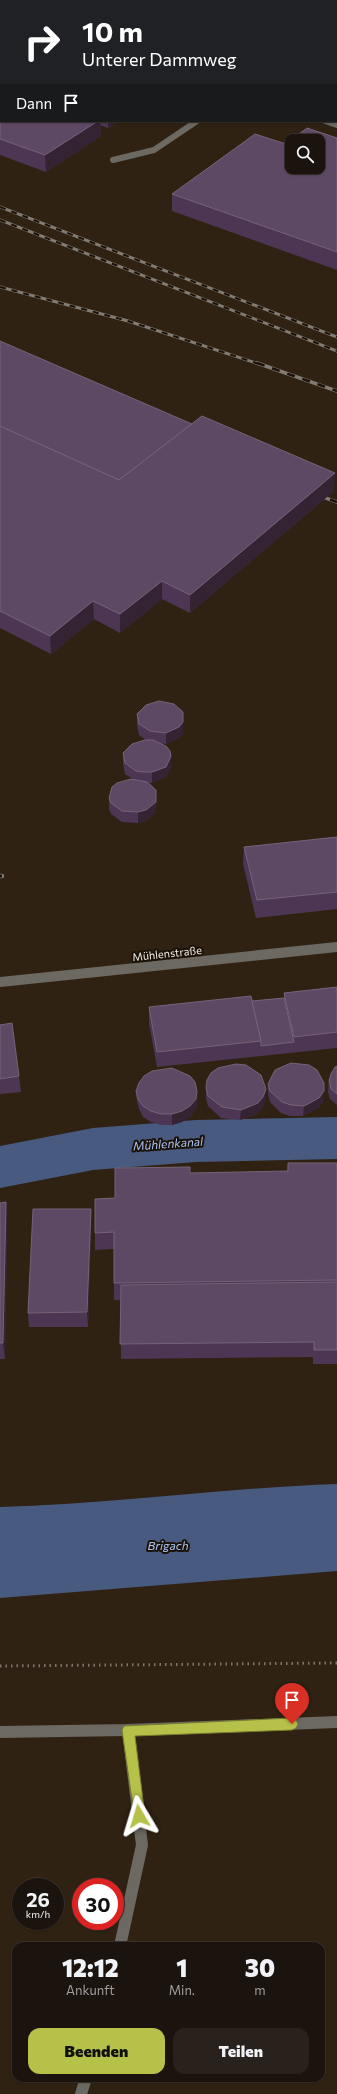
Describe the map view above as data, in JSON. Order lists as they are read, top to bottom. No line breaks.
{"streets":{"street":["Mühlenstraße"]},"water":["Mühlenkanal","Brigach"],"page":{"turn":["10 m","Unterer Dammweg"],"then":"Dann","speed":"26 km/h","limit":"30","eta":["12:12","Ankunft","1","Min.","30","m"],"buttons":["Beenden","Teilen"]}}
